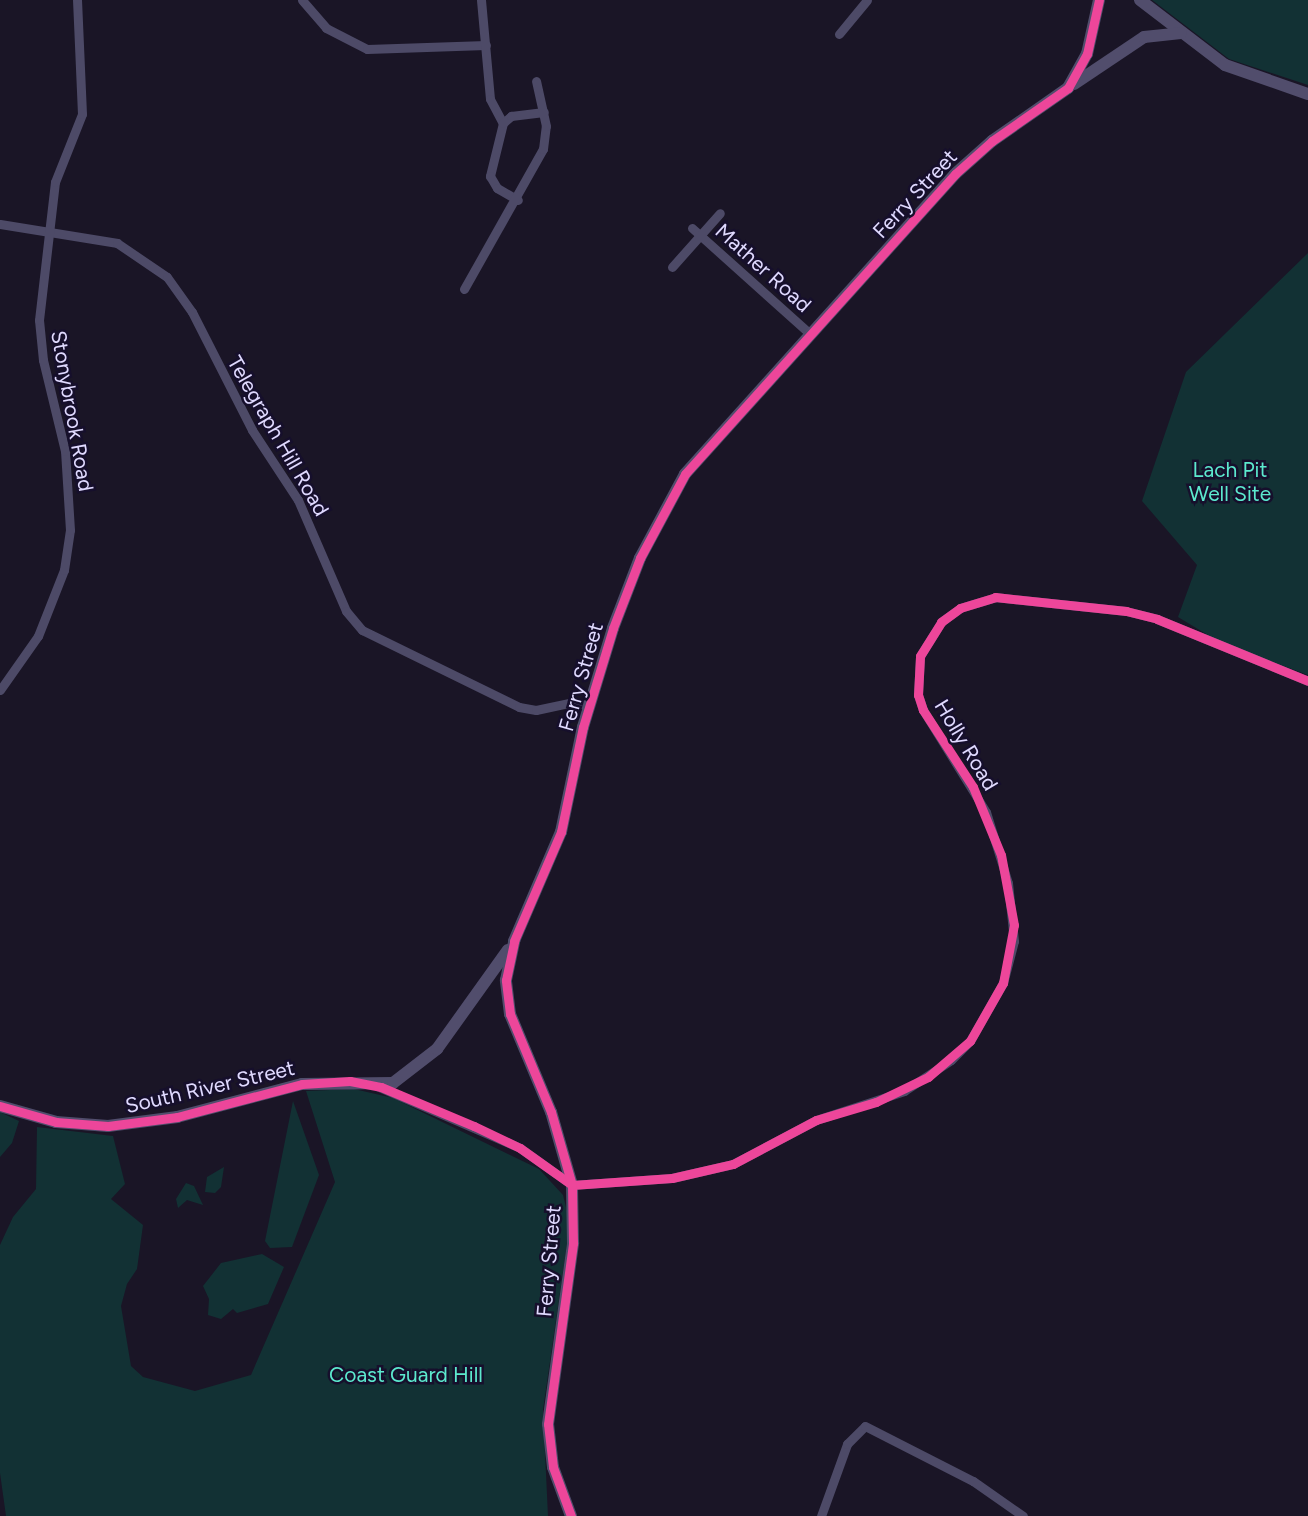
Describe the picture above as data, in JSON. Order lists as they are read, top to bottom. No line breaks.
{"streets":{"street":["Ferry Street","Mather Road","Stonybrook Road","Telegraph Hill Road","Holly Road","South River Street"]},"crossings":[["Ferry Street","Mather Road"],["Ferry Street","Telegraph Hill Road"],["Ferry Street","Holly Road"],["Ferry Street","South River Street"],["Stonybrook Road","Telegraph Hill Road"],["Holly Road","South River Street"]],"parks":["Lach Pit Well Site","Coast Guard Hill"]}
